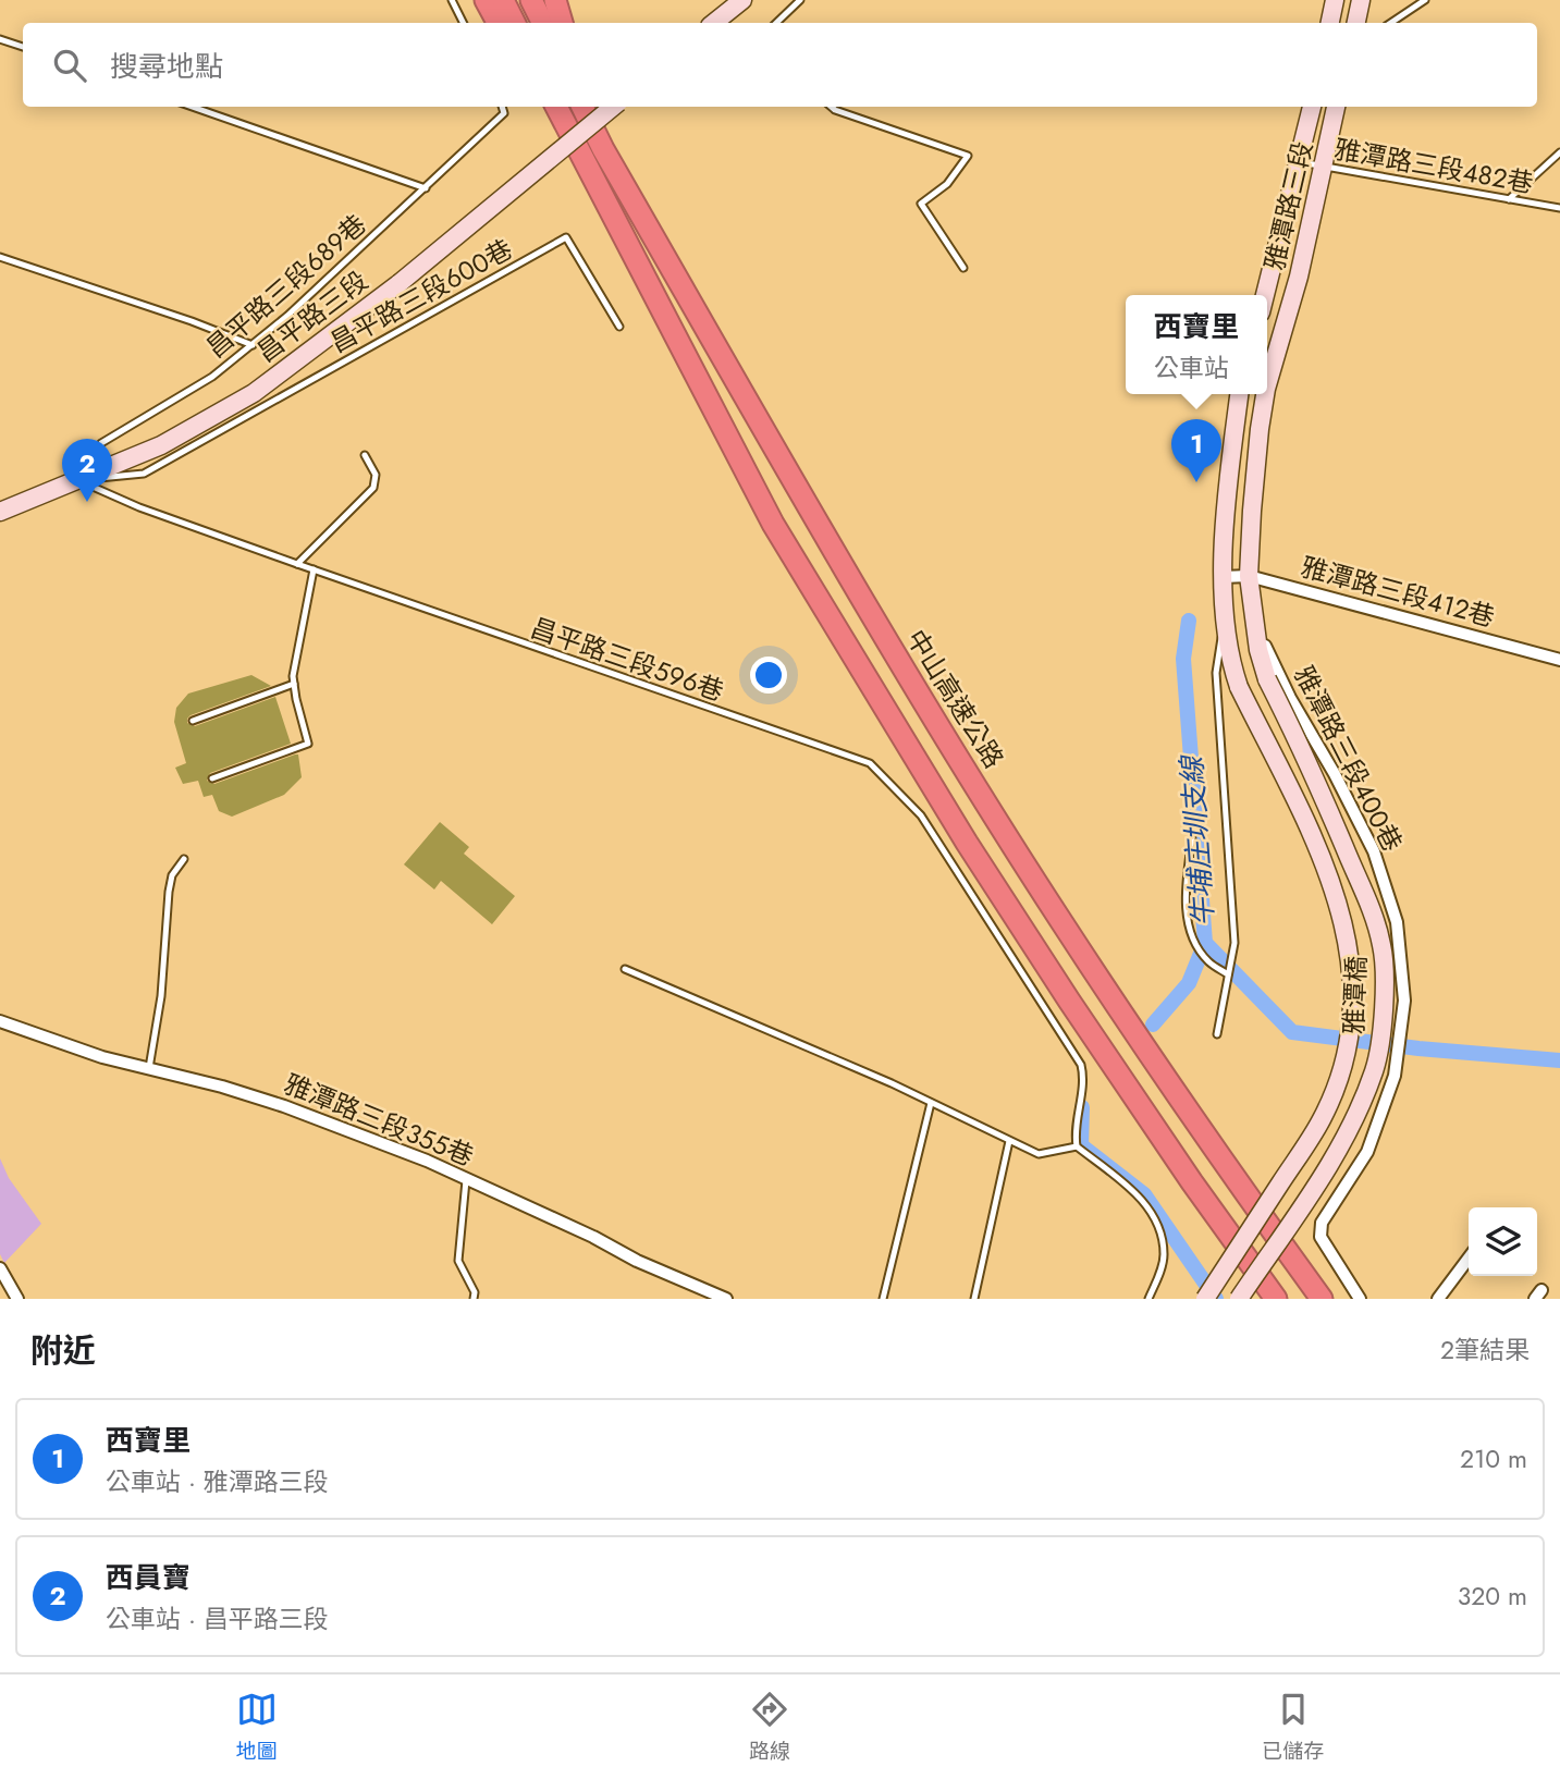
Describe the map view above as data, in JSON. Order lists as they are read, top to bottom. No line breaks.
{"streets":{"highway":["中山高速公路"],"street":["雅潭路三段","昌平路三段","雅潭路三段412巷","雅潭路三段400巷","雅潭橋","雅潭路三段355巷"],"lane":["雅潭路三段482巷","昌平路三段689巷","昌平路三段600巷","昌平路三段596巷"]},"crossings":[["雅潭路三段482巷","雅潭路三段"],["雅潭路三段","雅潭路三段412巷"],["雅潭路三段","雅潭路三段400巷"],["雅潭路三段","雅潭橋"],["昌平路三段689巷","昌平路三段600巷"],["昌平路三段689巷","昌平路三段"],["昌平路三段689巷","昌平路三段596巷"],["昌平路三段600巷","昌平路三段"],["昌平路三段600巷","昌平路三段596巷"],["昌平路三段","昌平路三段596巷"],["雅潭路三段412巷","雅潭路三段400巷"]],"water":["牛埔庄圳支線"],"page":{"search":"搜尋地點","popup":["西寶里","公車站"],"pins":["1","2"],"heading":["附近","2筆結果"],"list":[{"mark":"1","name":"西寶里","note":"公車站 · 雅潭路三段","value":"210 m"},{"mark":"2","name":"西員寶","note":"公車站 · 昌平路三段","value":"320 m"}],"nav":["地圖","路線","已儲存"]}}
